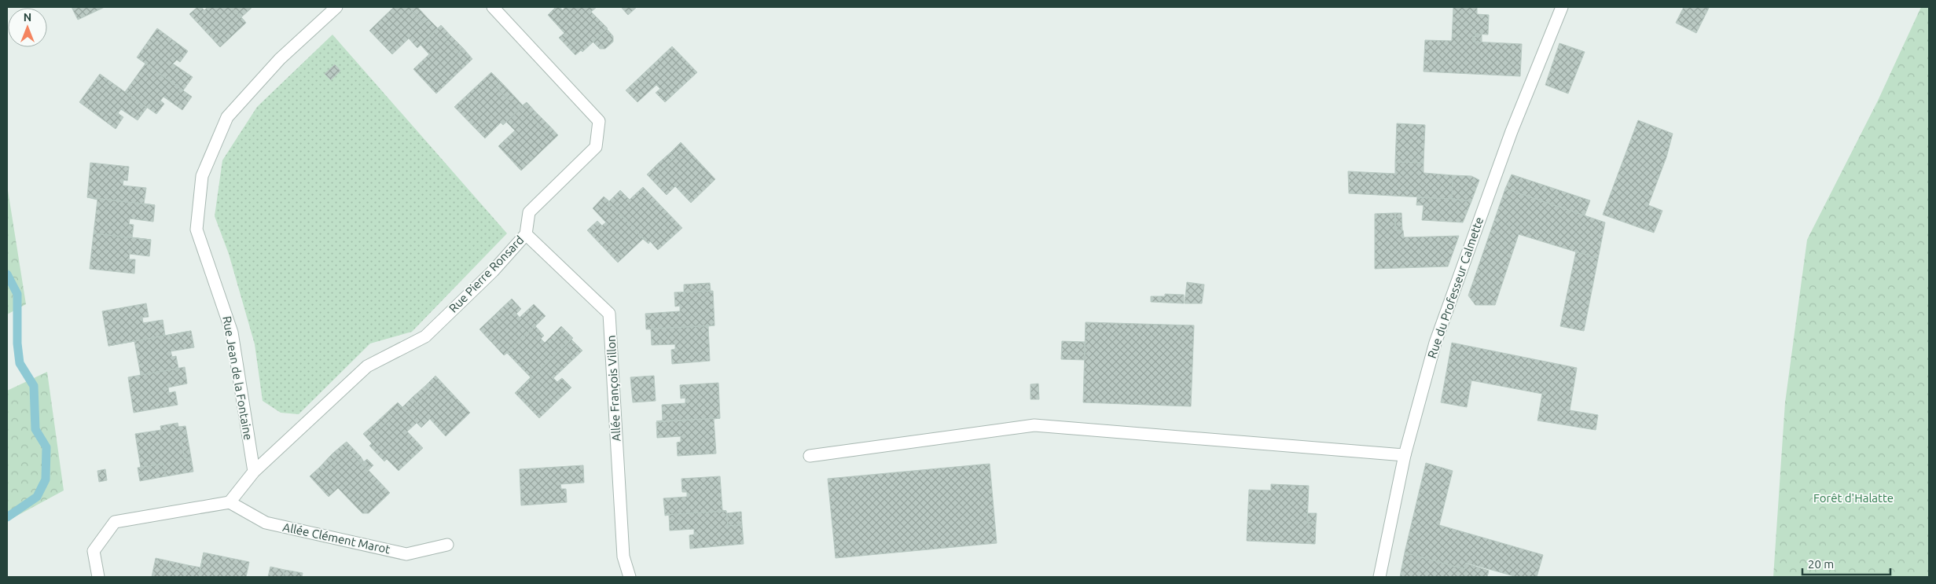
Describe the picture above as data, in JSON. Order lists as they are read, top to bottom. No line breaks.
{"streets":{"street":["Rue Pierre Ronsard","Rue du Professeur Calmette","Rue Jean de la Fontaine","Allée François Villon","Allée Clément Marot"]},"crossings":[["Rue Pierre Ronsard","Rue Jean de la Fontaine"],["Rue Pierre Ronsard","Allée François Villon"]],"parks":["Forêt d'Halatte"],"scale_bar":"20 m","north":"top"}
